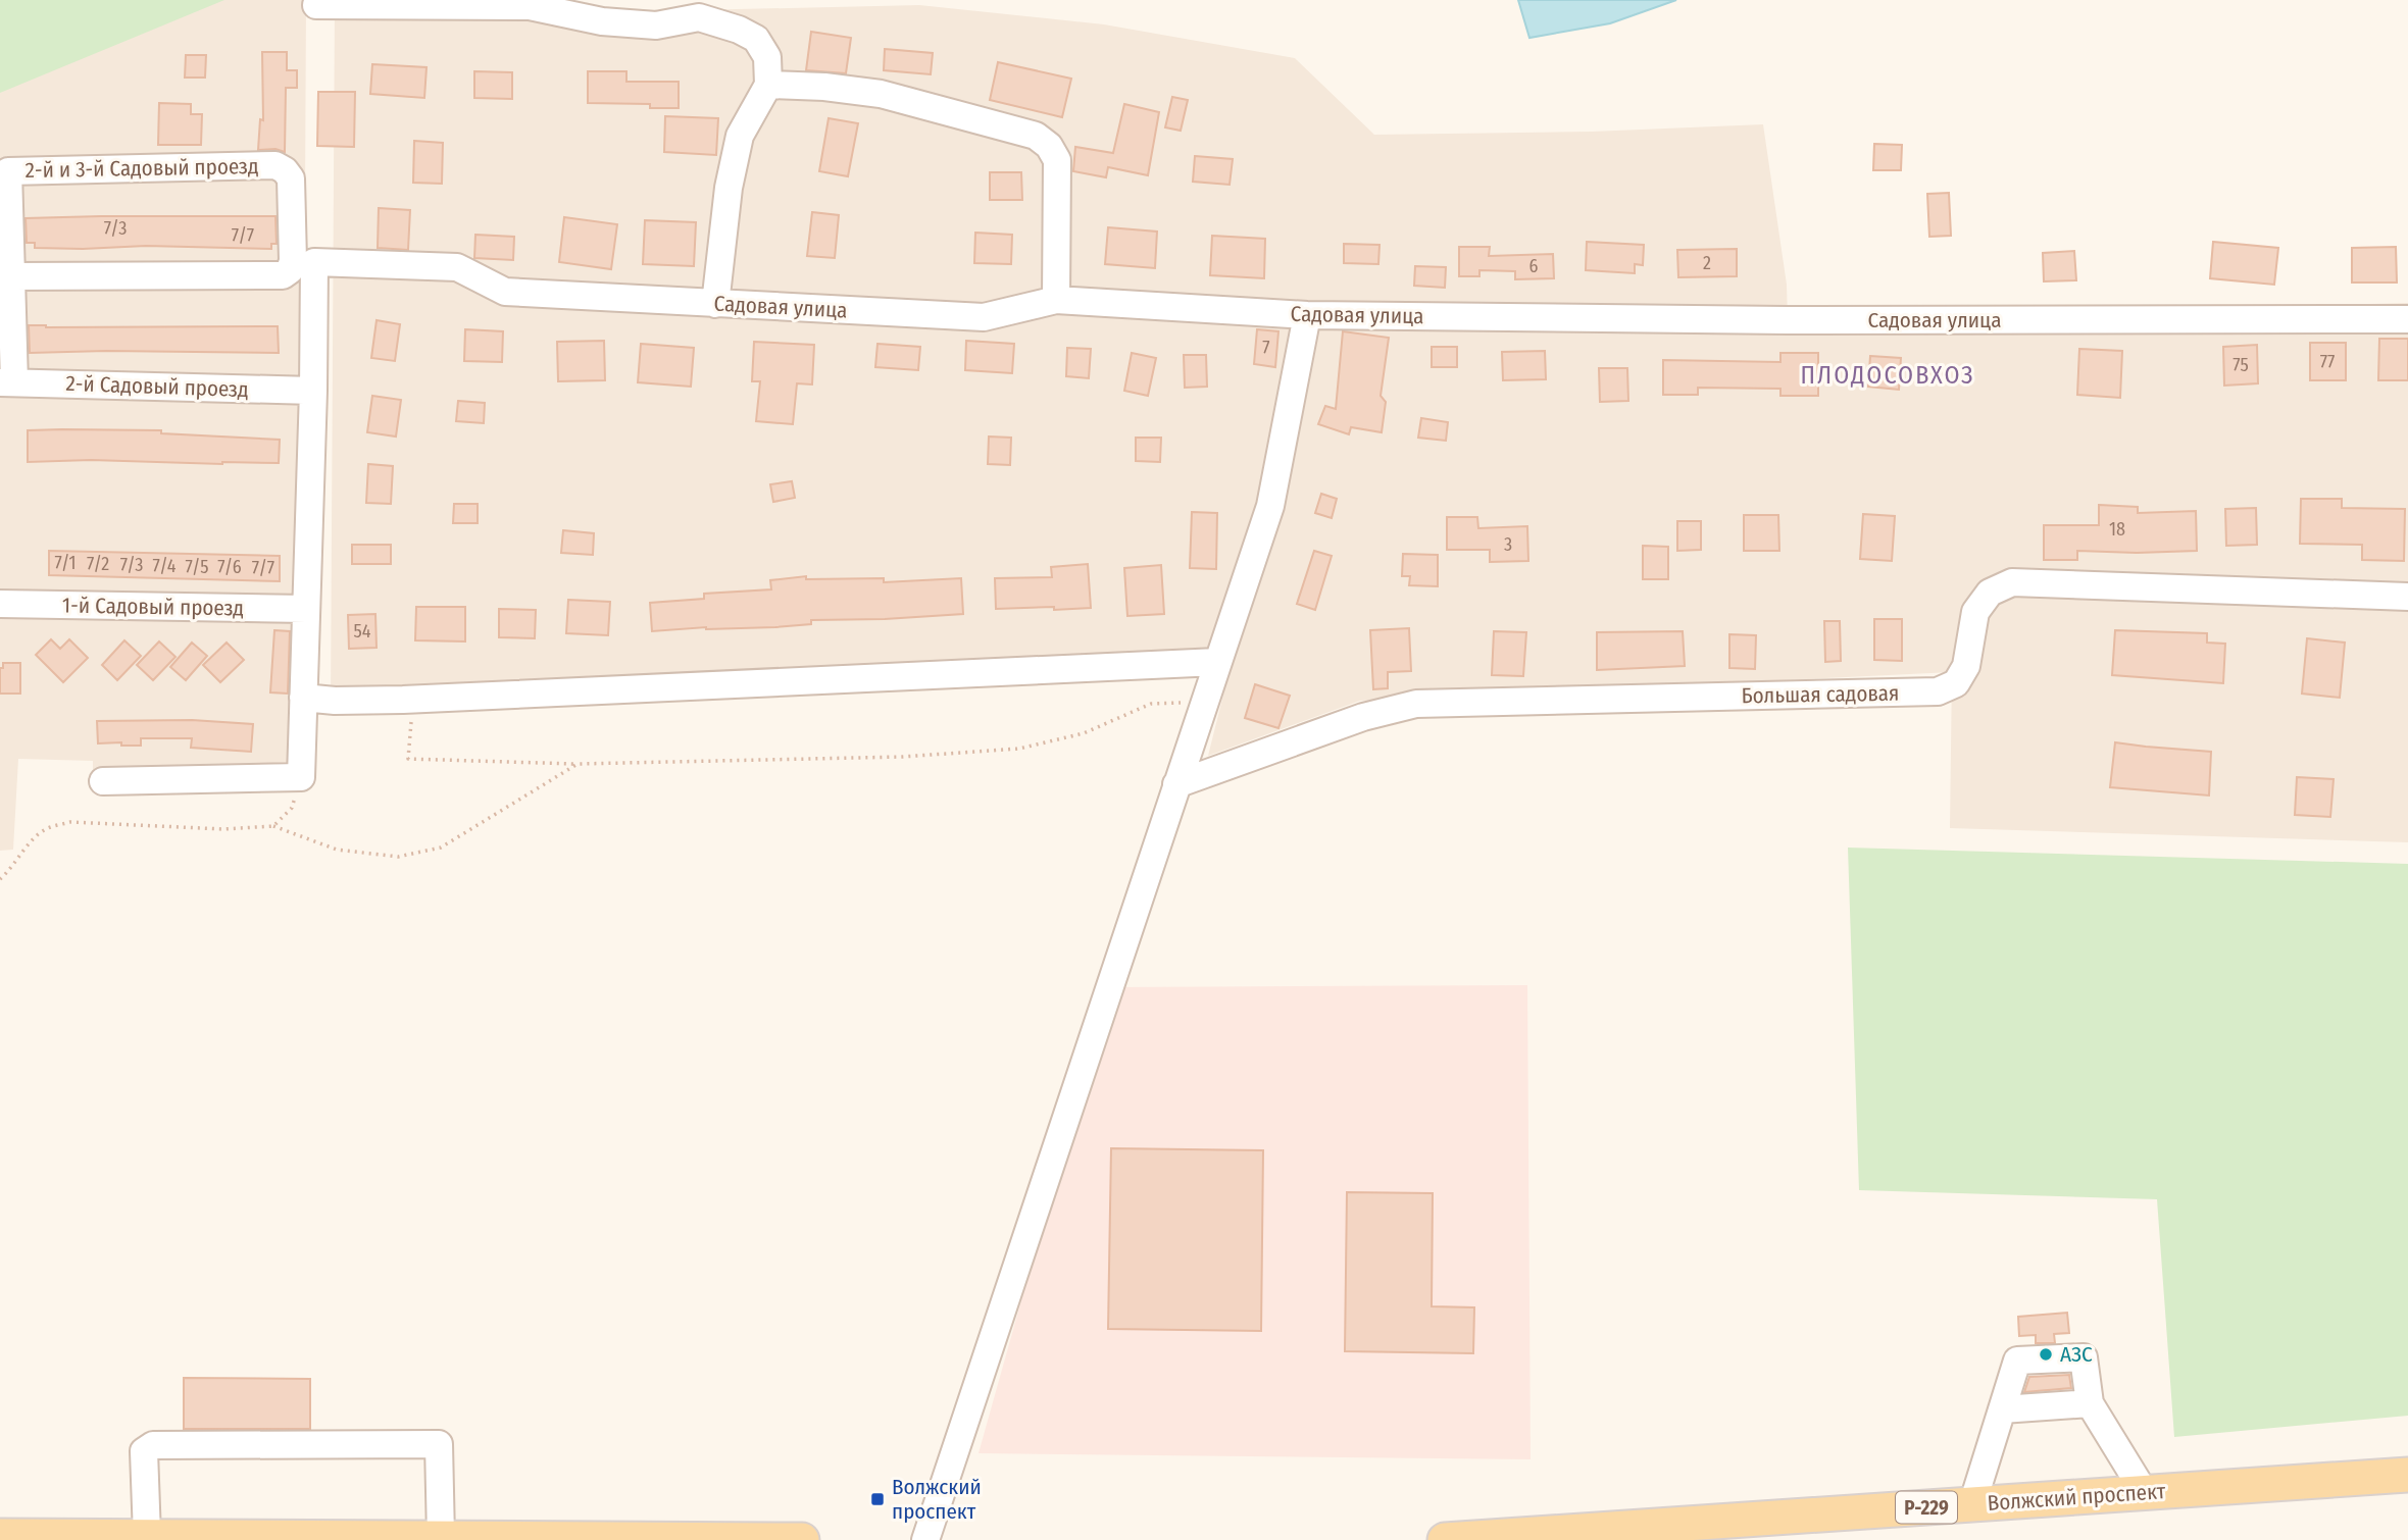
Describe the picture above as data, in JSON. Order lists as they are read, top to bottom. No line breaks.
{"streets":{"main road":["Волжский проспект","Р-229"],"street":["2-й и 3-й Садовый проезд","Садовая улица","2-й Садовый проезд","1-й Садовый проезд","Большая садовая"]},"crossings":[["Садовая улица","2-й Садовый проезд"]],"districts":["ПЛОДОСОВХОЗ"],"places":{"other":["АЗС"],"transit":["Волжский проспект"]},"house_numbers":["7/3","7/7","2","6","7","77","75","18","3","7/1","7/2","7/3","7/4","7/5","7/6","7/7","54"]}
